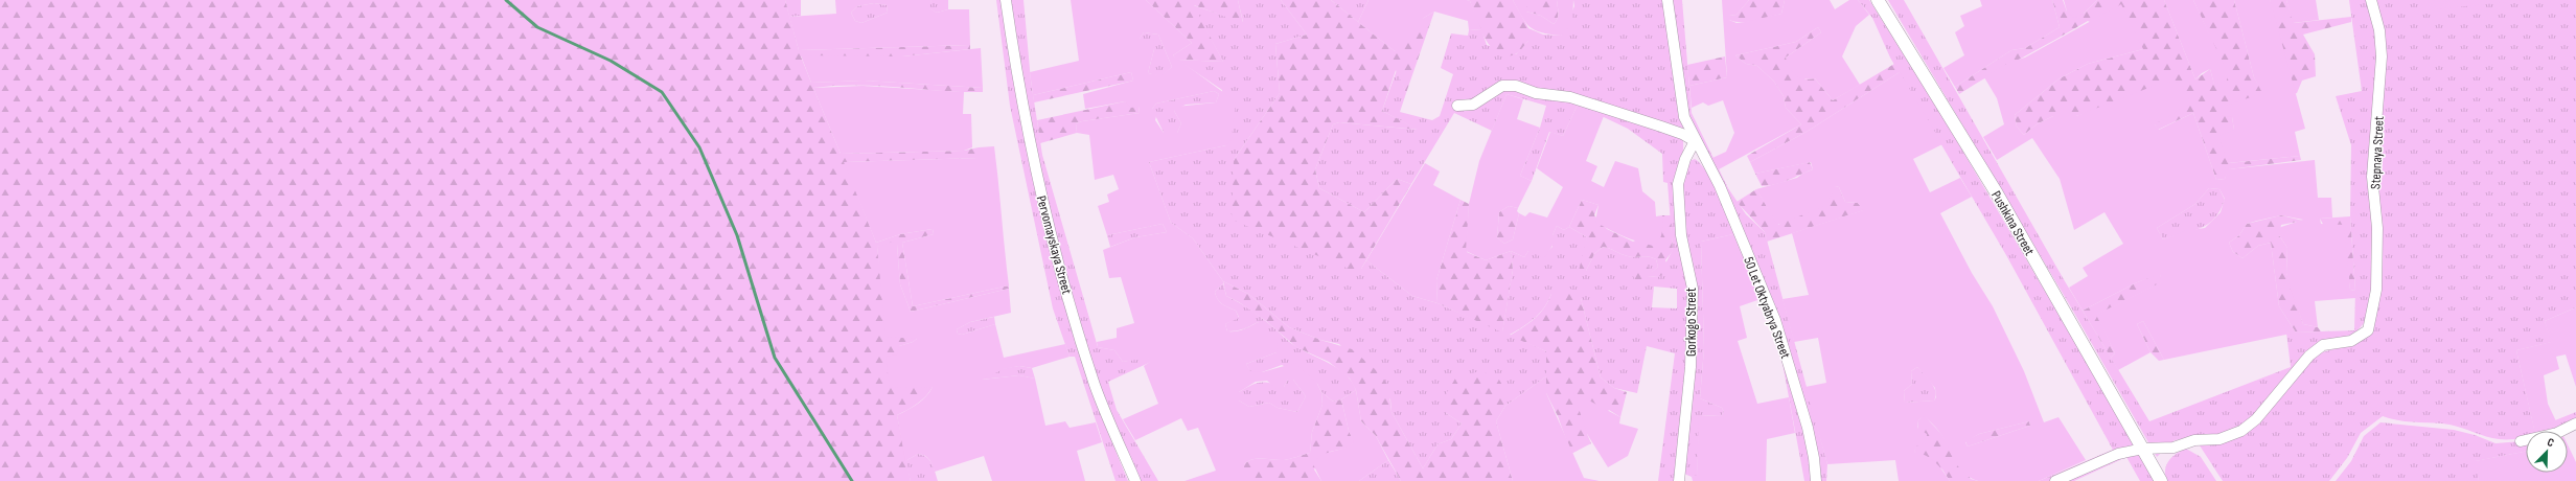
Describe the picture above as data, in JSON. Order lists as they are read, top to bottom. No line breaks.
{"streets":{"street":["Stepnaya Street","Pushkina Street","Pervomayskaya Street","50 Let Oktyabrya Street","Gorkogo Street"]},"crossings":[["Stepnaya Street","Pushkina Street"],["50 Let Oktyabrya Street","Gorkogo Street"]],"north":"top right"}
